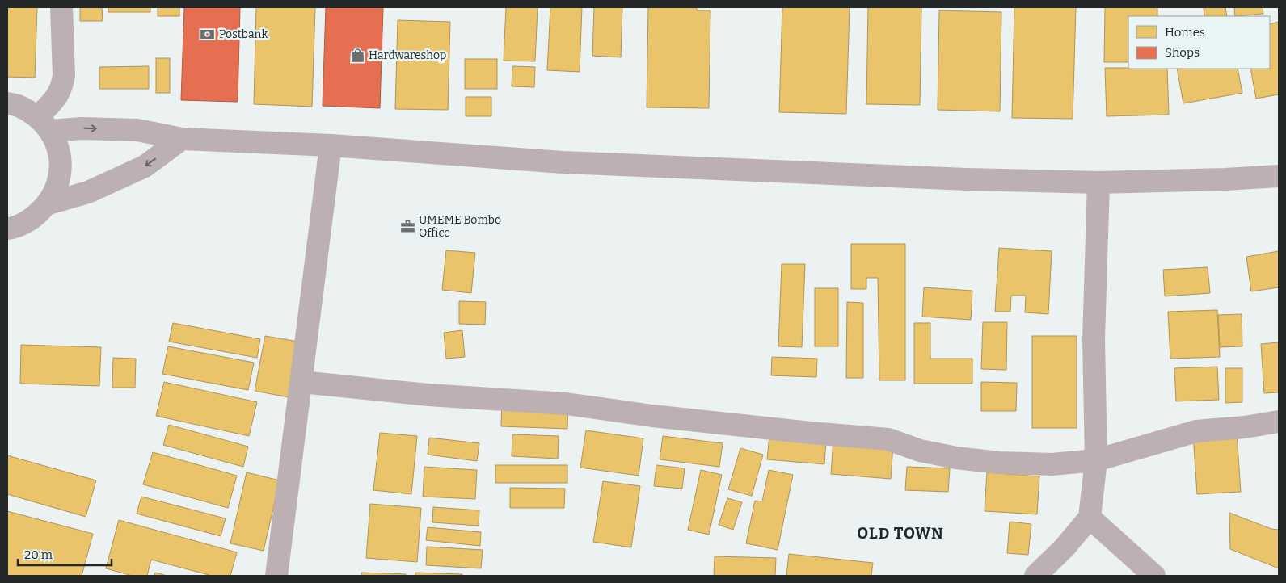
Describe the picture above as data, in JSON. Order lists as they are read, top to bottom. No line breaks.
{"districts":["OLD TOWN"],"places":{"bank":["Postbank"],"shop":["Hardwareshop"],"office":["UMEME Bombo Office"]},"legend":["Homes","Shops"],"scale_bar":"20 m"}
